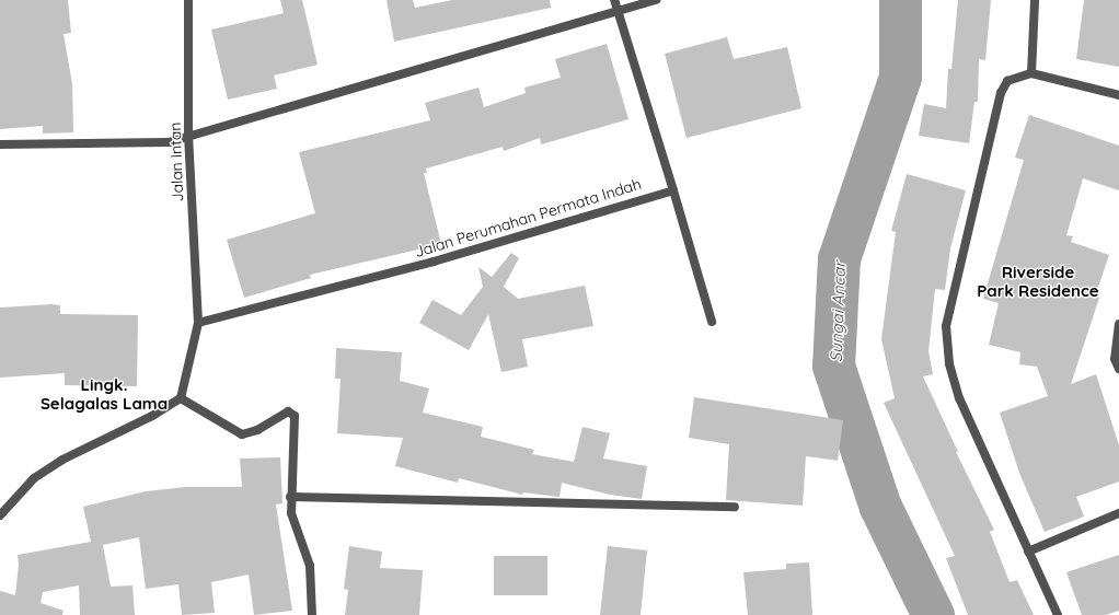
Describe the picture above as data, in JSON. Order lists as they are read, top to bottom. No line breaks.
{"streets":{"street":["Jalan Intan","Jalan Perumahan Permata Indah"]},"crossings":[["Jalan Intan","Jalan Perumahan Permata Indah"]],"districts":["Riverside Park Residence","Lingk. Selagalas Lama"],"water":["Sungai Ancar"]}
